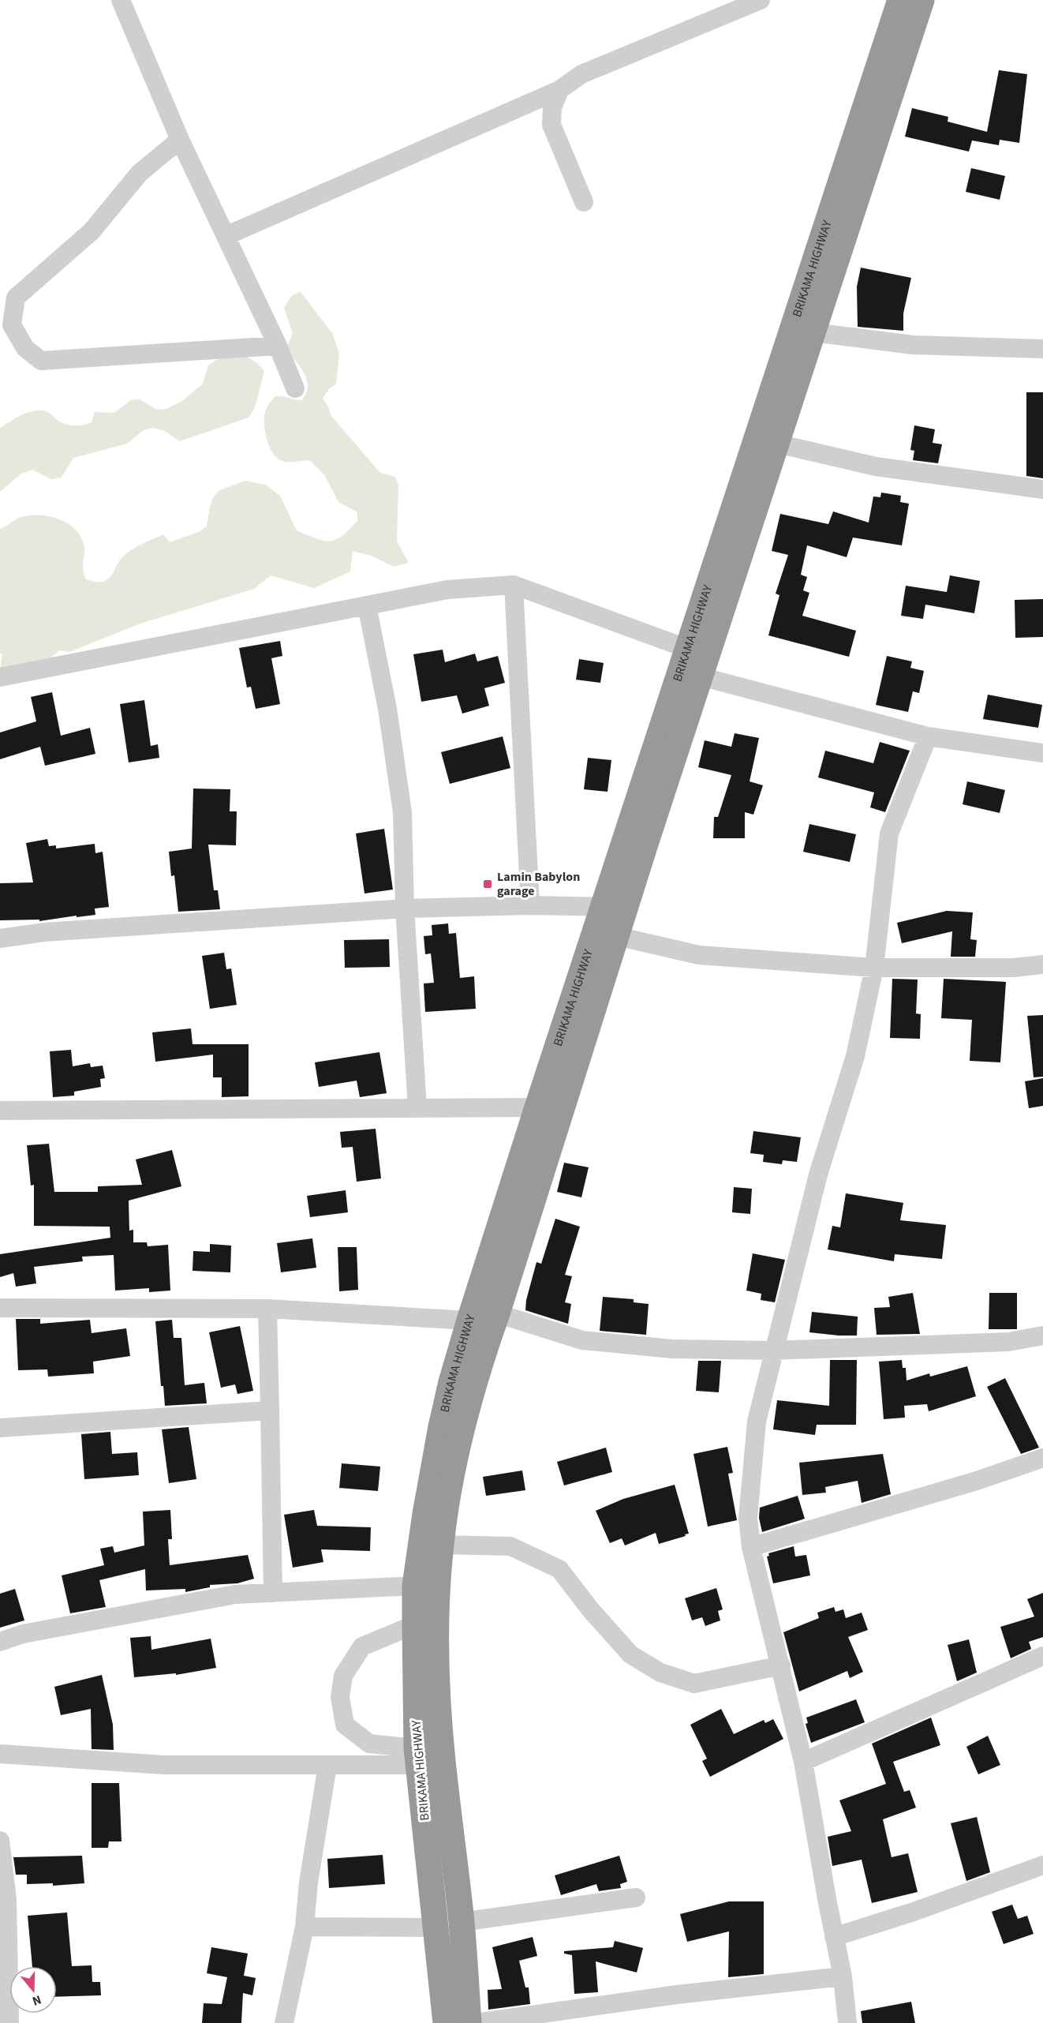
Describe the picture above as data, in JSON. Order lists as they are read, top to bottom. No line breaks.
{"streets":{"highway":["BRIKAMA HIGHWAY"]},"places":{"transit":["Lamin Babylon garage"]},"north":"bottom"}
